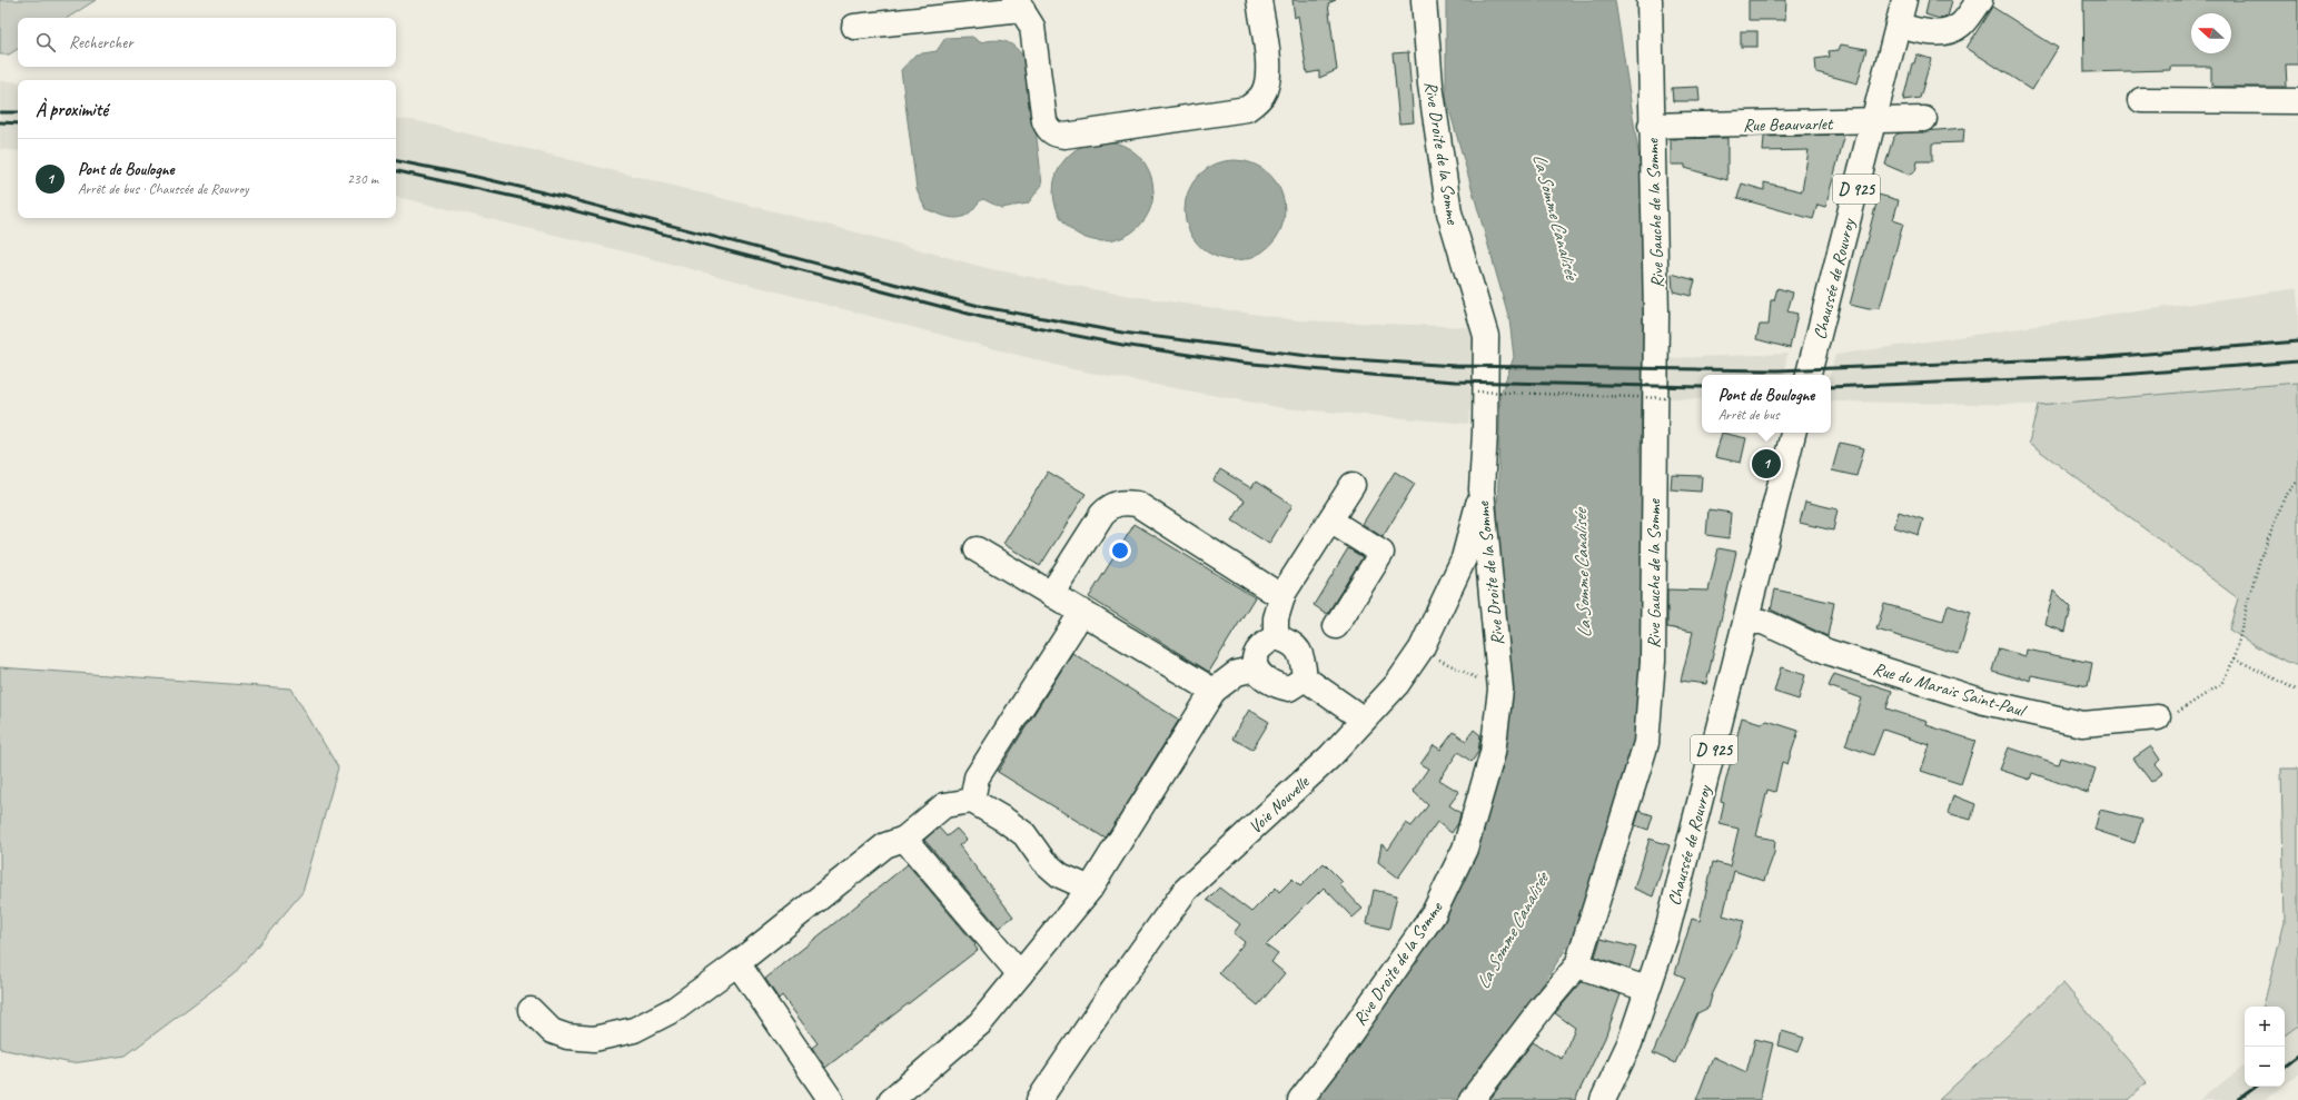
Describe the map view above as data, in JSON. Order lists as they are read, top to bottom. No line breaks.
{"streets":{"street":["Rue Beauvarlet","Rive Droite de la Somme","D 925","Rive Gauche de la Somme","Chaussée de Rouvroy","Rue du Marais Saint-Paul","Voie Nouvelle"]},"crossings":[["Rue Beauvarlet","Rive Gauche de la Somme"],["Rue Beauvarlet","Chaussée de Rouvroy"],["Rive Droite de la Somme","Voie Nouvelle"],["Chaussée de Rouvroy","Rue du Marais Saint-Paul"]],"water":["La Somme Canalisée"],"north":"left","page":{"search":"Rechercher","heading":"À proximité","list":[{"mark":"1","name":"Pont de Boulogne","note":"Arrêt de bus · Chaussée de Rouvroy","value":"230 m"}],"popup":["Pont de Boulogne","Arrêt de bus"],"pins":"1","map_buttons":["+","−"]}}
